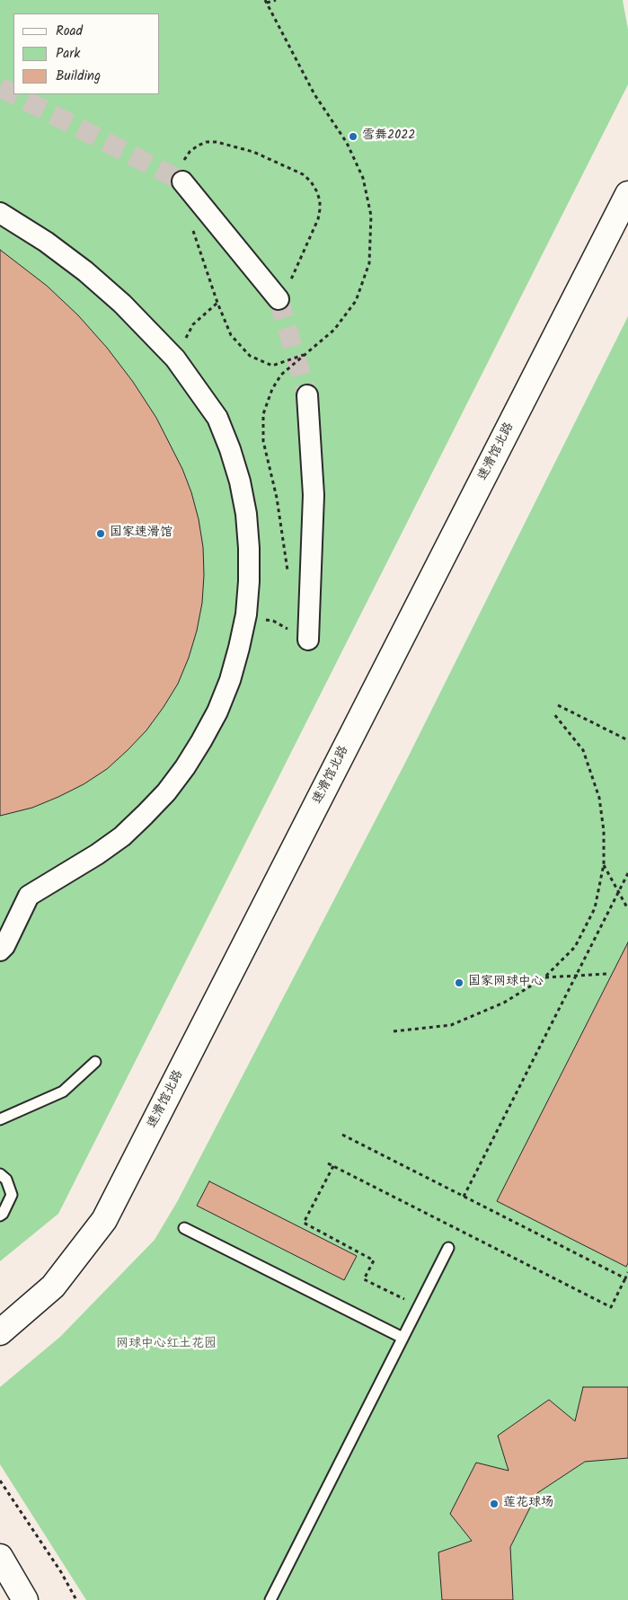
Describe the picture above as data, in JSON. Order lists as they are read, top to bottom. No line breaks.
{"streets":{"street":["速滑馆北路"]},"parks":["网球中心红土花园"],"places":["雪舞2022","国家速滑馆","国家网球中心","莲花球场"],"legend":["Road","Park","Building"]}
